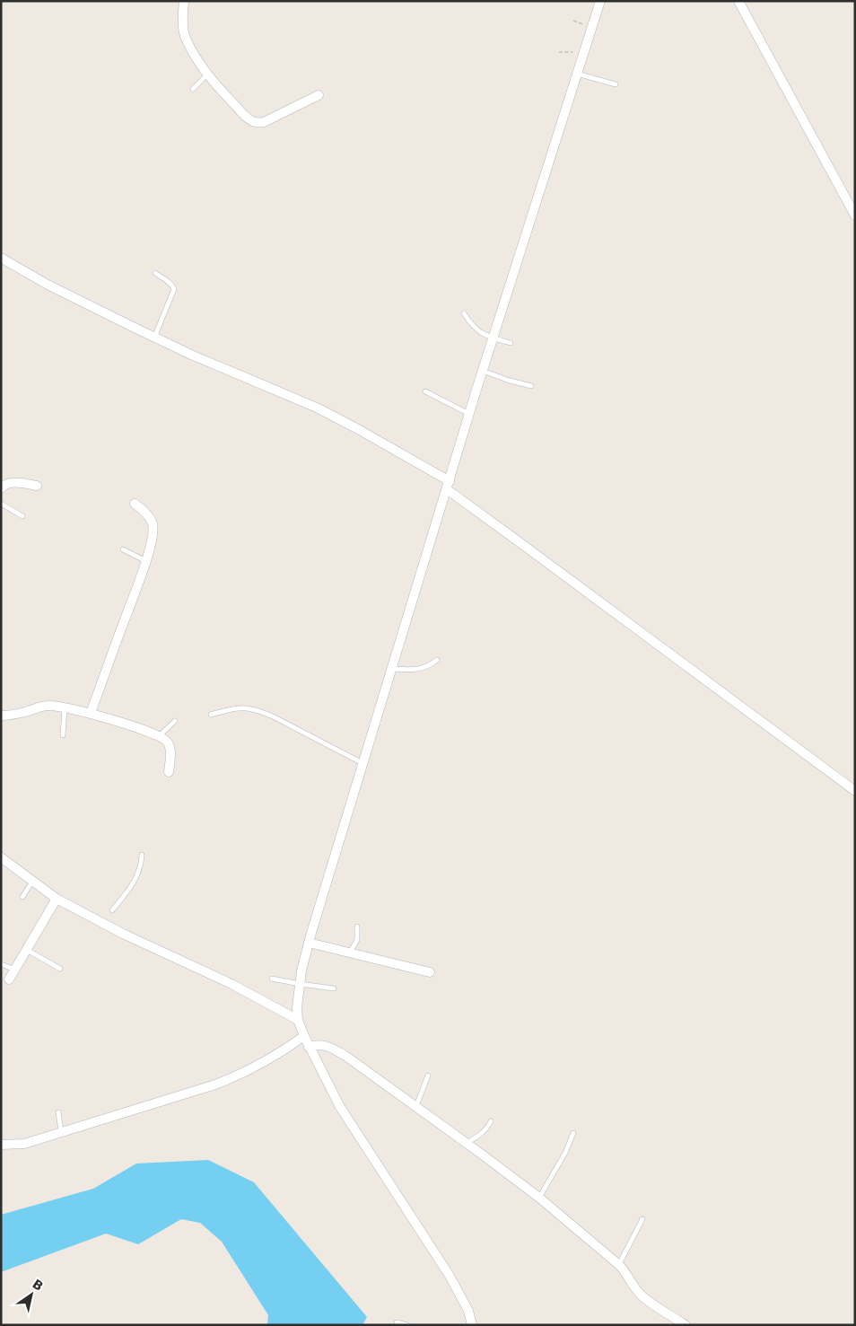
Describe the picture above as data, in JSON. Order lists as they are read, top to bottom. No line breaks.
{"north":"top right"}
